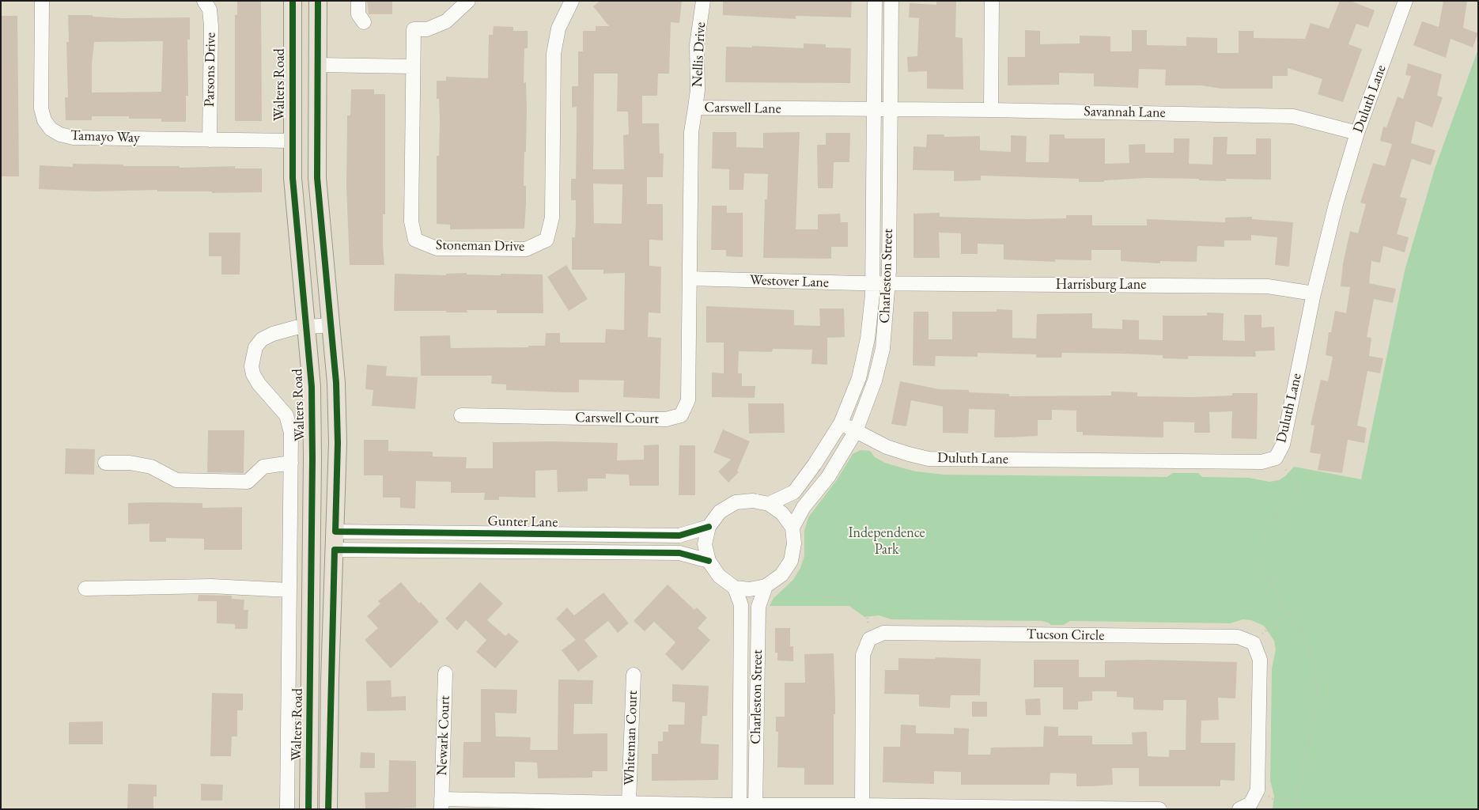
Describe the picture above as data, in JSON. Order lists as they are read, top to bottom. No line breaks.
{"streets":{"main road":["Walters Road"],"street":["Nellis Drive","Parsons Drive","Duluth Lane","Carswell Lane","Savannah Lane","Tamayo Way","Stoneman Drive","Charleston Street","Westover Lane","Harrisburg Lane","Carswell Court","Gunter Lane","Tucson Circle","Newark Court","Whiteman Court"]},"crossings":[["Nellis Drive","Carswell Lane"],["Parsons Drive","Tamayo Way"],["Walters Road","Tamayo Way"],["Duluth Lane","Savannah Lane"],["Duluth Lane","Charleston Street"],["Duluth Lane","Harrisburg Lane"],["Carswell Lane","Savannah Lane"],["Carswell Lane","Charleston Street"],["Carswell Lane","Westover Lane"],["Carswell Lane","Carswell Court"],["Savannah Lane","Charleston Street"],["Charleston Street","Westover Lane"],["Charleston Street","Harrisburg Lane"],["Charleston Street","Gunter Lane"],["Westover Lane","Harrisburg Lane"],["Westover Lane","Carswell Court"]],"parks":["Independence Park"]}
